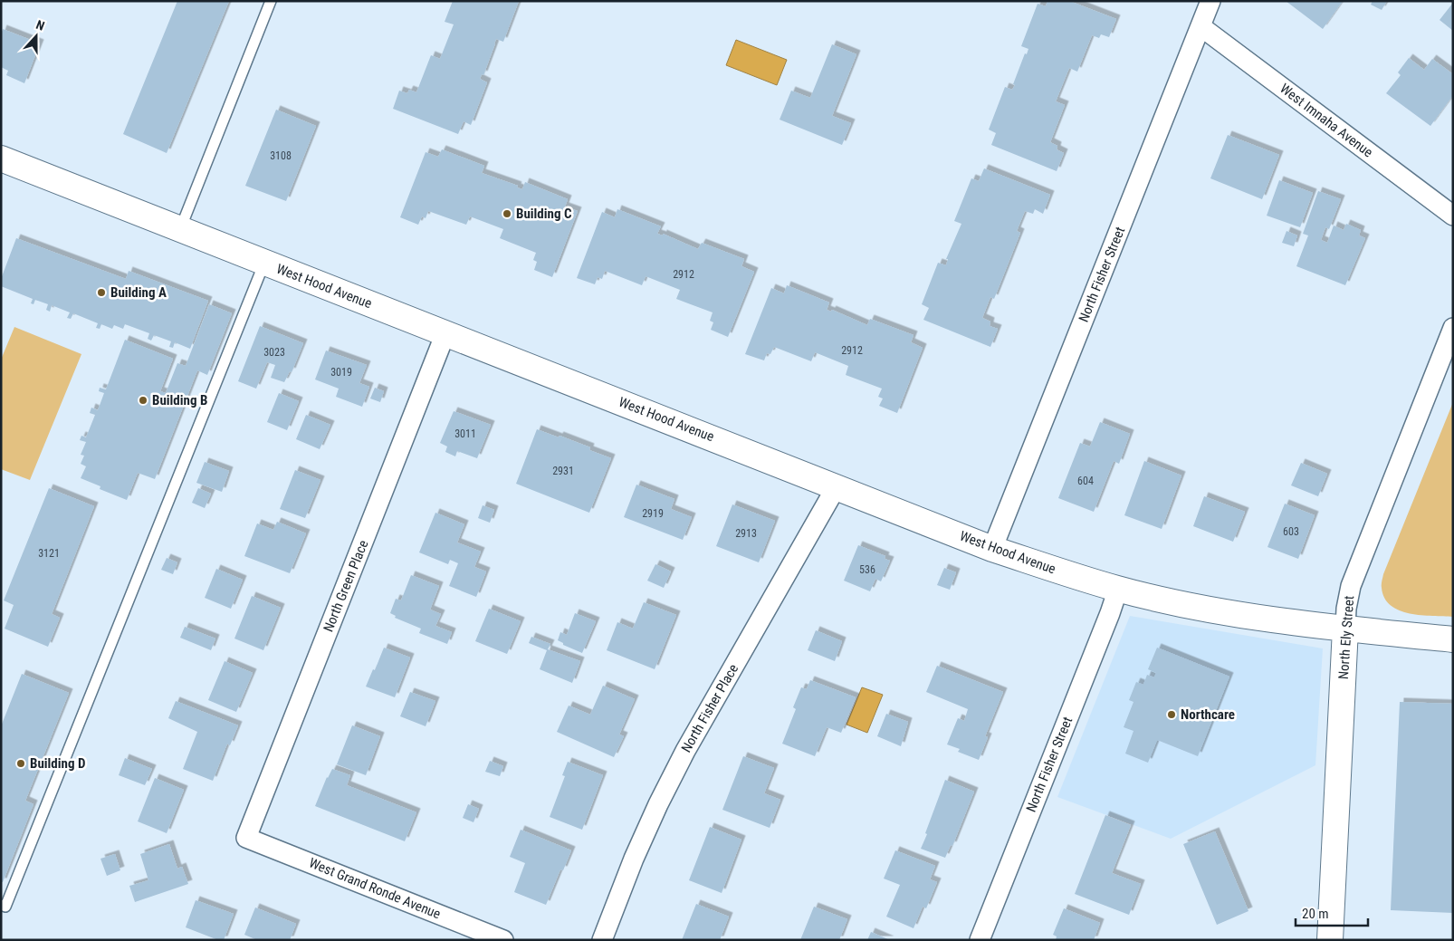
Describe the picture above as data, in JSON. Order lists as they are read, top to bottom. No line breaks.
{"streets":{"street":["West Imnaha Avenue","North Fisher Street","West Hood Avenue","North Green Place","North Ely Street","North Fisher Place","West Grand Ronde Avenue"]},"crossings":[["West Imnaha Avenue","North Fisher Street"],["North Fisher Street","West Hood Avenue"],["West Hood Avenue","North Green Place"],["West Hood Avenue","North Ely Street"],["West Hood Avenue","North Fisher Place"],["North Green Place","West Grand Ronde Avenue"]],"places":["Building C","Building A","Building B","Northcare","Building D"],"house_numbers":["3108","2912","2912","3023","3019","3011","2931","604","2919","603","2913","3121","536"],"scale_bar":"20 m","north":"top"}
